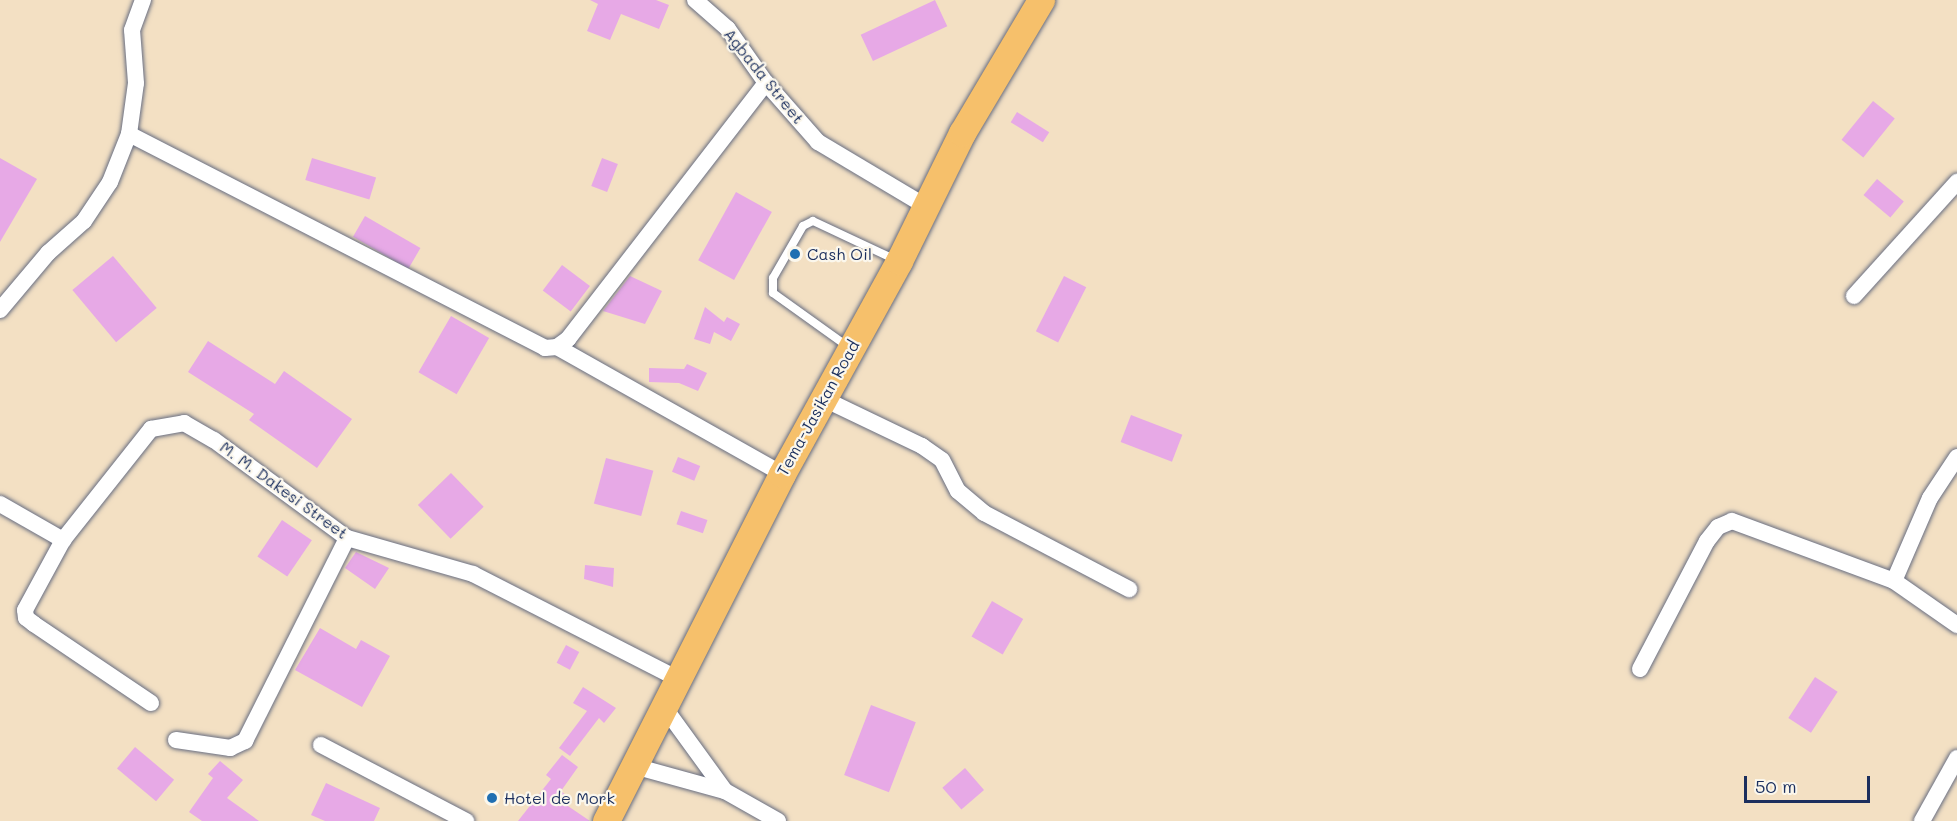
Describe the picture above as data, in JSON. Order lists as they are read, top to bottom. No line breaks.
{"streets":{"highway":["Tema-Jasikan Road"],"street":["Agbada Street","M. M. Dakesi Street"]},"crossings":[["Agbada Street","Tema-Jasikan Road"],["Tema-Jasikan Road","M. M. Dakesi Street"]],"places":["Cash Oil","Hotel de Mork"],"scale_bar":"50 m"}
